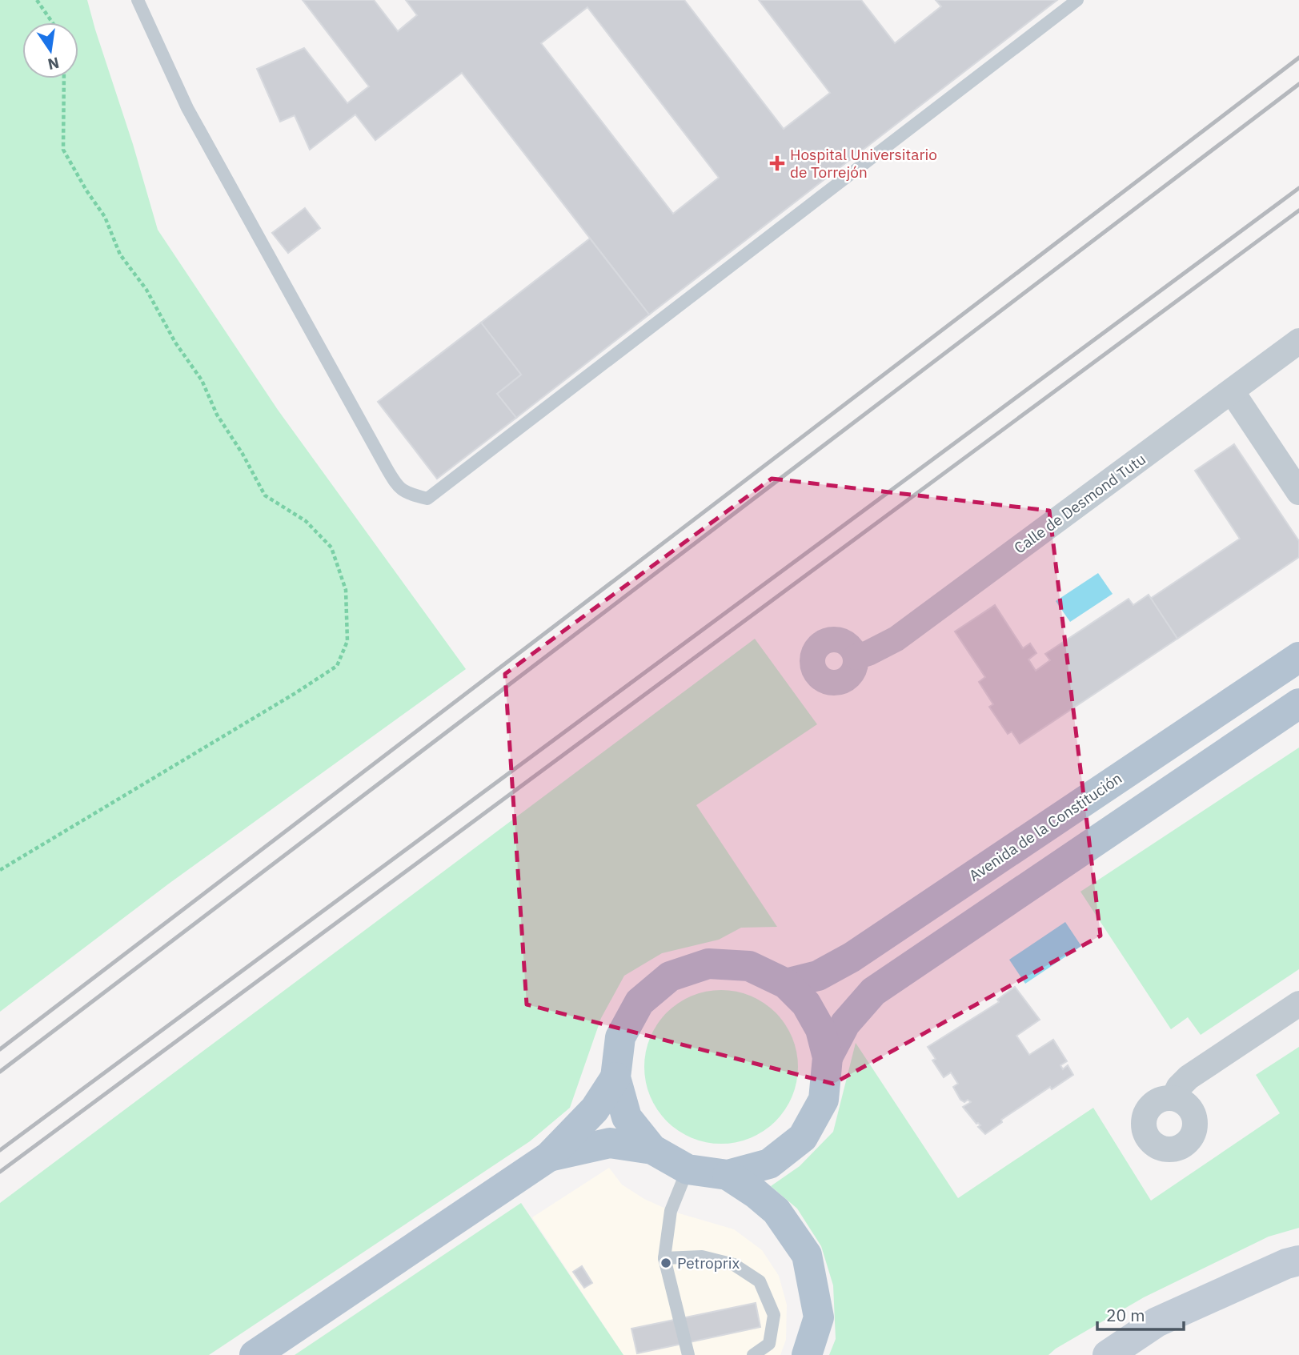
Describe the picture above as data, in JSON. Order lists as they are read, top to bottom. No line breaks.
{"streets":{"main road":["Avenida de la Constitución"],"street":["Calle de Desmond Tutu"]},"places":{"health":["Hospital Universitario de Torrejón"],"other":["Petroprix"]},"scale_bar":"20 m","north":"bottom"}
